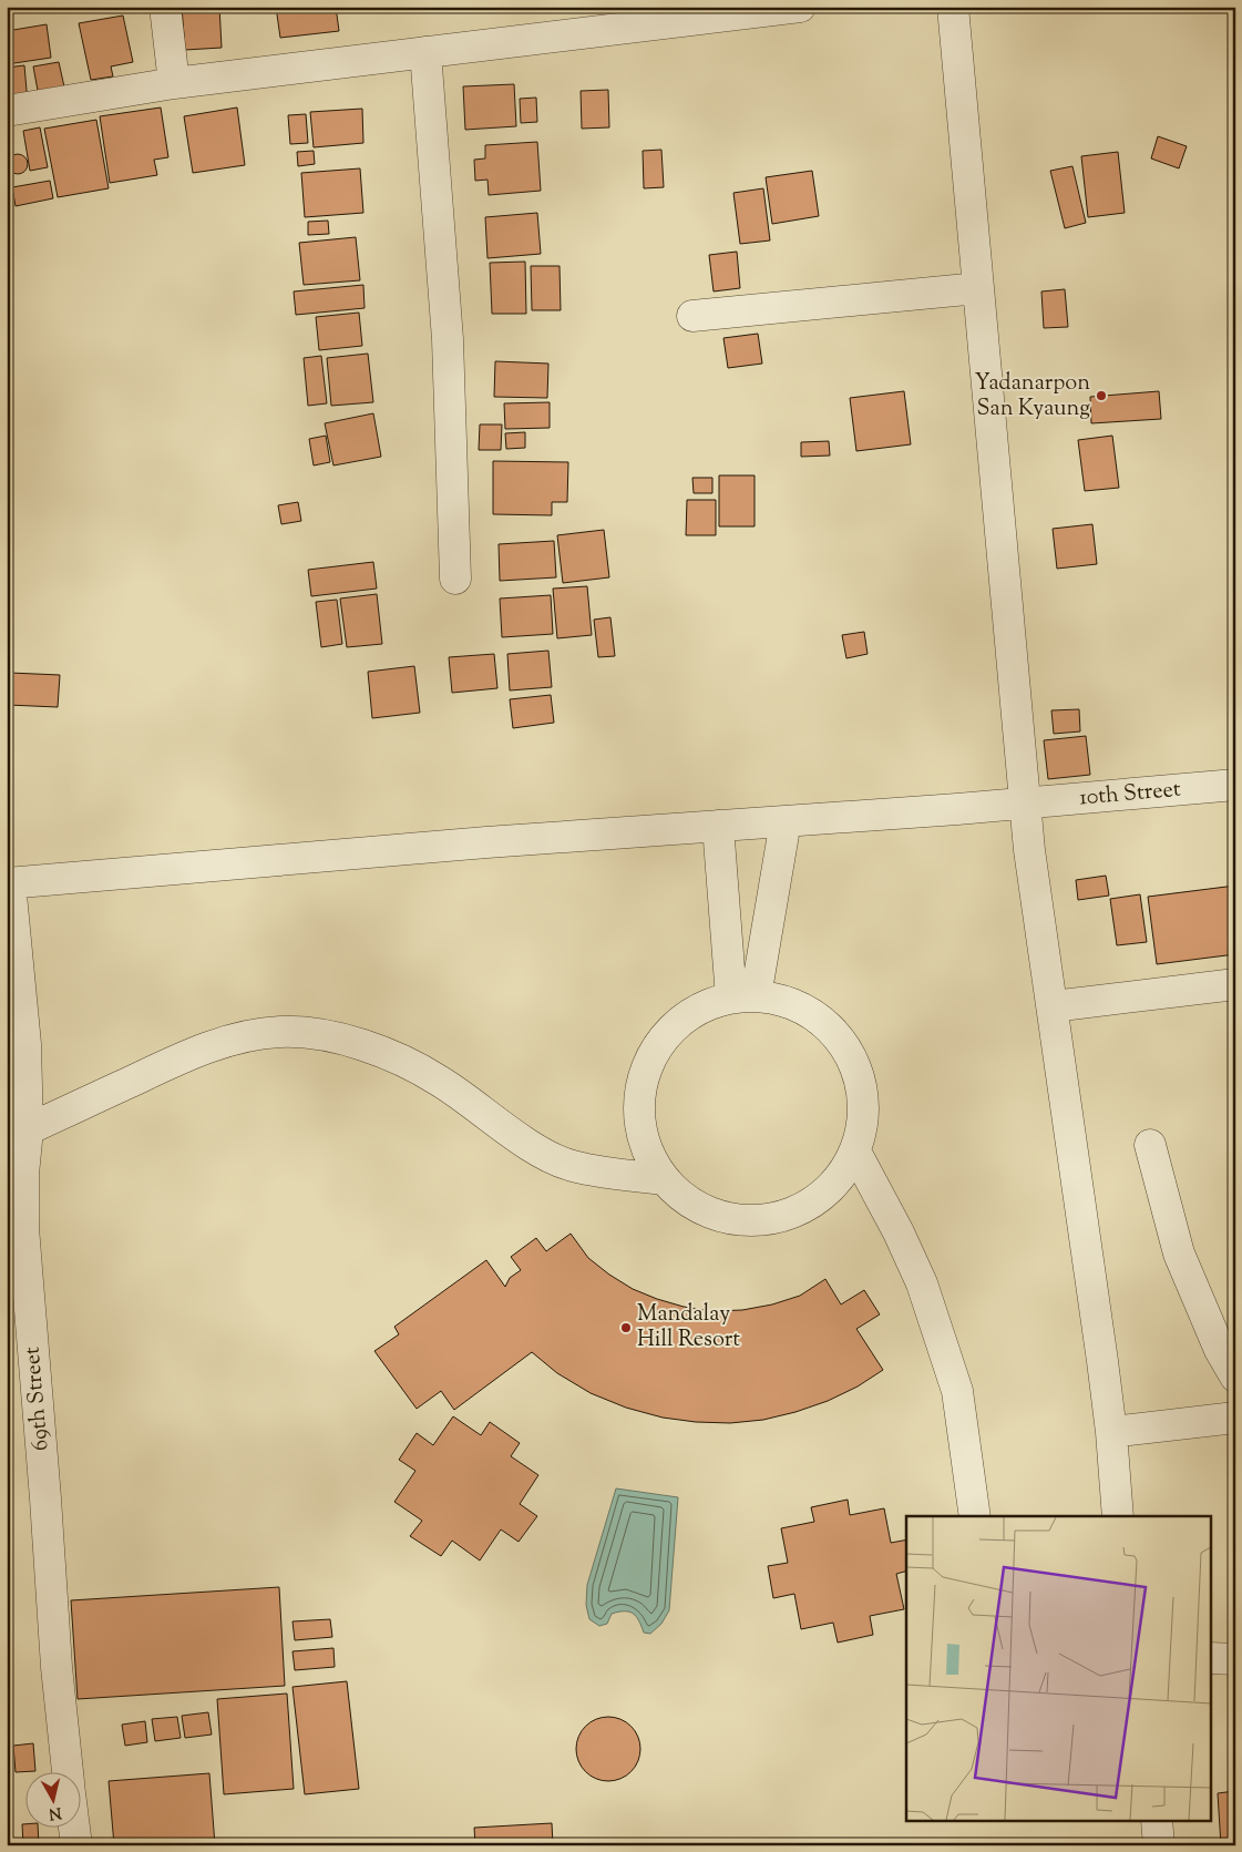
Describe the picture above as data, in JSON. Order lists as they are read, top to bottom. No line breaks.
{"streets":{"street":["10th Street","69th Street"]},"crossings":[["10th Street","69th Street"]],"places":["Yadanarpon San Kyaung","Mandalay Hill Resort"],"north":"bottom"}
